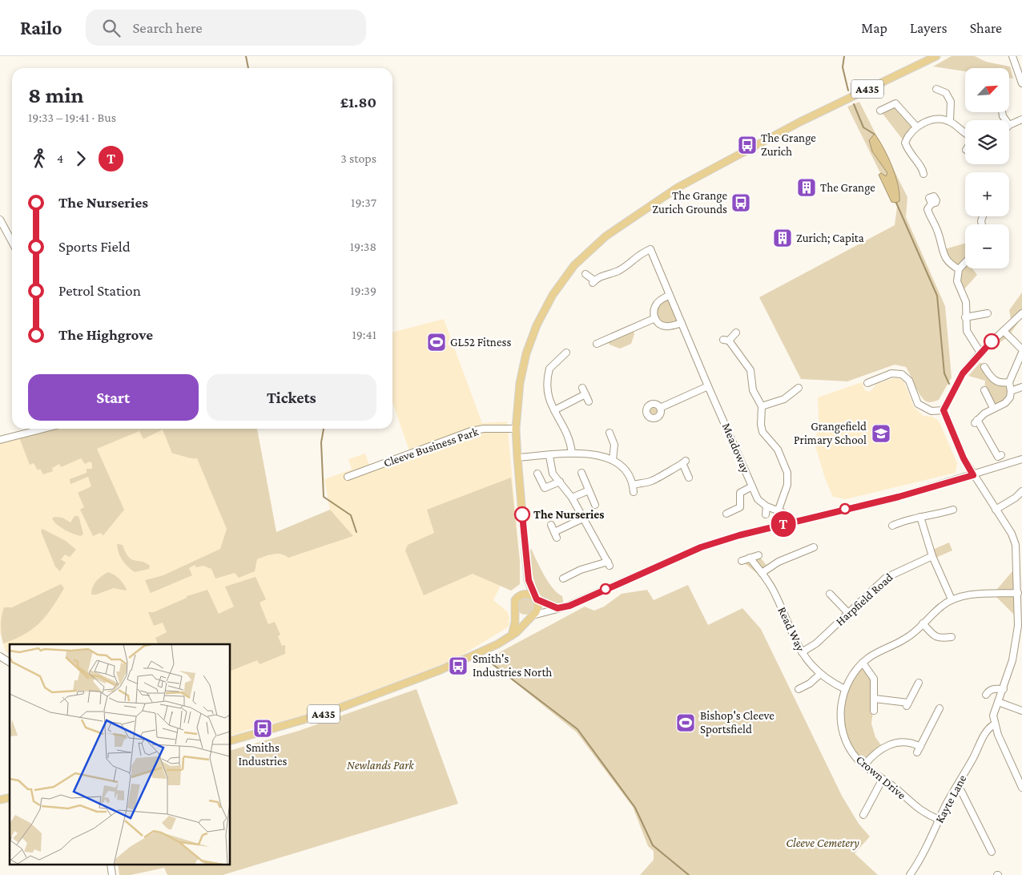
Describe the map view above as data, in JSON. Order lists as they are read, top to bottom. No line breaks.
{"streets":{"main road":["A435"],"street":["Cleeve Business Park","Meadoway","Harpfield Road","Read Way","Crown Drive","Kayte Lane"]},"crossings":[["A435","Cleeve Business Park"],["Harpfield Road","Read Way"],["Read Way","Crown Drive"],["Crown Drive","Kayte Lane"]],"parks":["Newlands Park","Cleeve Cemetery"],"places":{"bus stop":["The Grange Zurich","The Grange Zurich Grounds","Smith's Industries North","Smiths Industries"],"building":["The Grange","Zurich; Capita"],"sports":["GL52 Fitness","Bishop's Cleeve Sportsfield"],"school or university":["Grangefield Primary School"],"other":["The Nurseries"]},"lines":["bus line T"],"north":"top right","page":{"header":"Railo","search":"Search here","nav":["Map","Layers","Share"],"on_map":"T","map_buttons":["+","−"],"heading":["8 min","19:33 – 19:41 · Bus","£1.80"],"legs":["4","T","3 stops"],"list":[{"name":"The Nurseries","value":"19:37"},{"name":"Sports Field","value":"19:38"},{"name":"Petrol Station","value":"19:39"},{"name":"The Highgrove","value":"19:41"}],"buttons":["Start","Tickets"]}}
